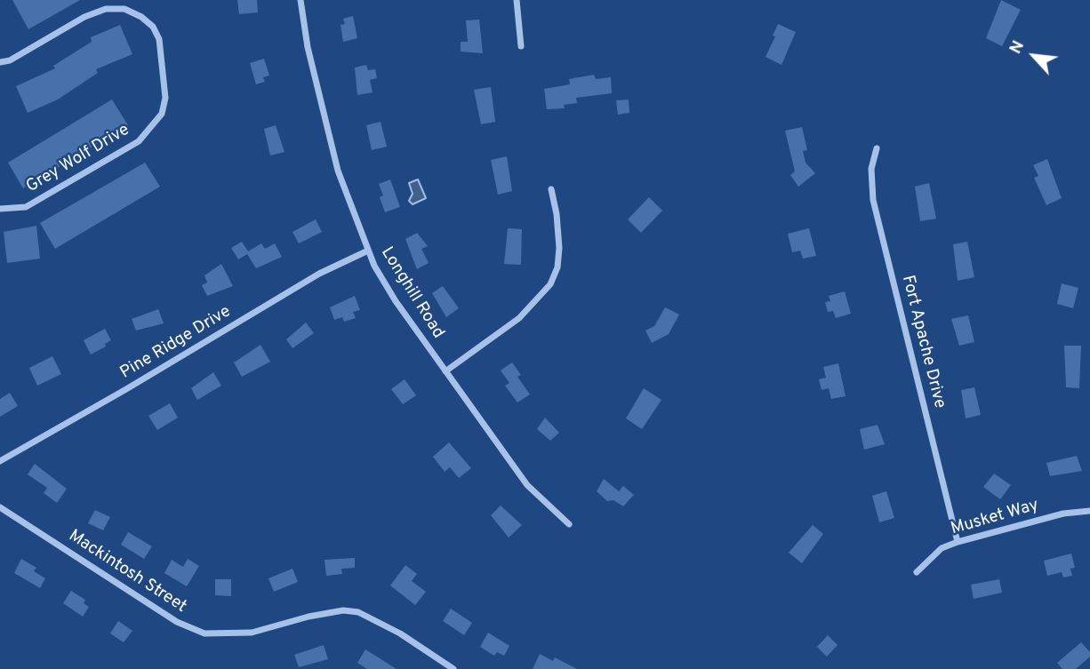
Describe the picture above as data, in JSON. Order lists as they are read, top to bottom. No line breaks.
{"streets":{"street":["Grey Wolf Drive","Longhill Road","Fort Apache Drive","Pine Ridge Drive","Musket Way","Mackintosh Street"]},"crossings":[["Longhill Road","Pine Ridge Drive"],["Fort Apache Drive","Musket Way"]],"north":"top left"}
